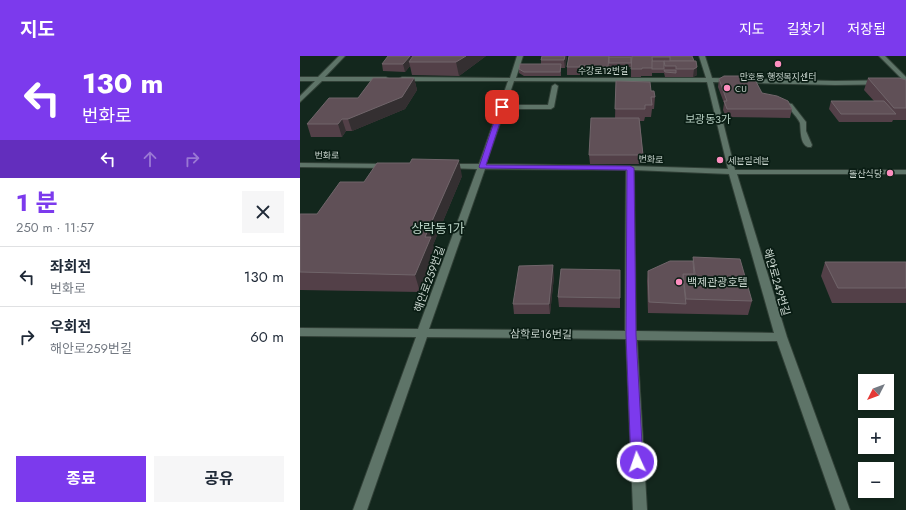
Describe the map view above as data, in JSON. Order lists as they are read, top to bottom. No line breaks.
{"streets":{"street":["수강로12번길","번화로","해안로259번길","해안로249번길","삼학로16번길"]},"crossings":[["수강로12번길","해안로259번길"],["수강로12번길","해안로249번길"],["번화로","해안로259번길"],["번화로","해안로249번길"],["해안로259번길","삼학로16번길"],["해안로249번길","삼학로16번길"]],"districts":["보광동3가","상락동1가"],"places":["만호동 행정복지센터","CU","세븐일레븐","돌산식당","백제관광호텔"],"north":"bottom left","page":{"header":"지도","nav":["지도","길찾기","저장됨"],"turn":["130 m","번화로"],"heading":["1 분","250 m · 11:57"],"list":[{"name":"좌회전","note":"번화로","value":"130 m"},{"name":"우회전","note":"해안로259번길","value":"60 m"}],"map_buttons":["+","−"],"buttons":["종료","공유"]}}
